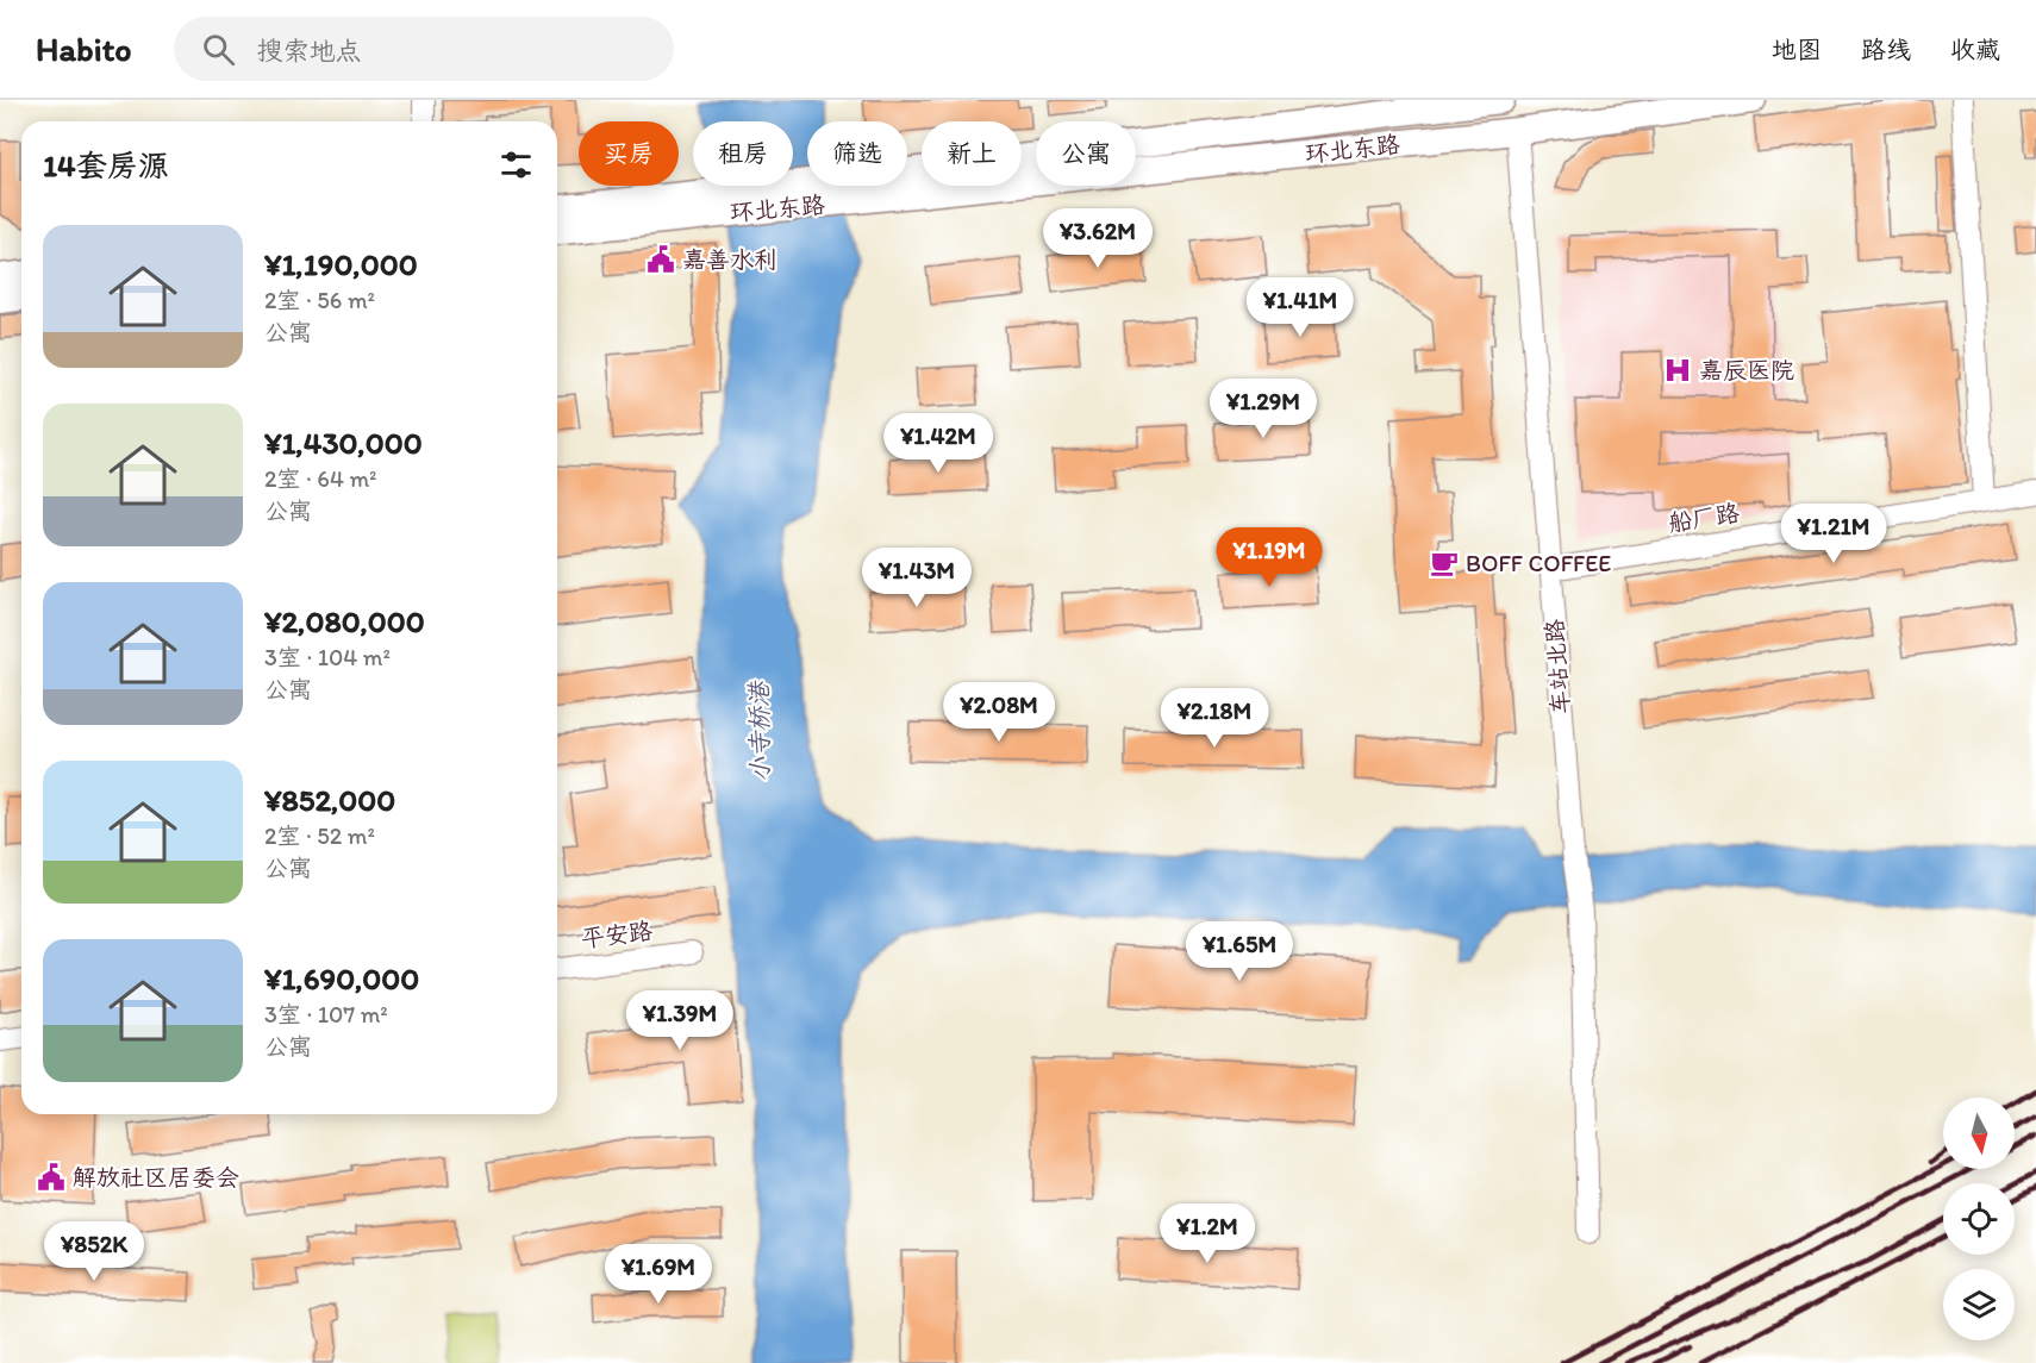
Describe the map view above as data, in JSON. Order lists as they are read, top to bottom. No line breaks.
{"streets":{"street":["环北东路","船厂路","车站北路","平安路"]},"crossings":[["环北东路","车站北路"],["船厂路","车站北路"]],"water":["小寺桥港"],"places":{"public building":["嘉善水利","解放社区居委会"],"hospital":["嘉辰医院"],"cafe":["BOFF COFFEE"]},"north":"bottom","page":{"header":"Habito","search":"搜索地点","nav":["地图","路线","收藏"],"chip":["买房","租房","筛选","新上","公寓"],"heading":"14套房源","list":[{"name":"¥1,190,000","note":"2室 · 56 m² · 公寓"},{"name":"¥1,430,000","note":"2室 · 64 m² · 公寓"},{"name":"¥2,080,000","note":"3室 · 104 m² · 公寓"},{"name":"¥852,000","note":"2室 · 52 m² · 公寓"},{"name":"¥1,690,000","note":"3室 · 107 m² · 公寓"}],"price":["¥3.62M","¥1.41M","¥1.29M","¥1.42M","¥1.21M","¥1.19M","¥1.43M","¥2.08M","¥2.18M","¥1.65M","¥1.39M","¥1.2M","¥852K","¥1.69M"]}}
